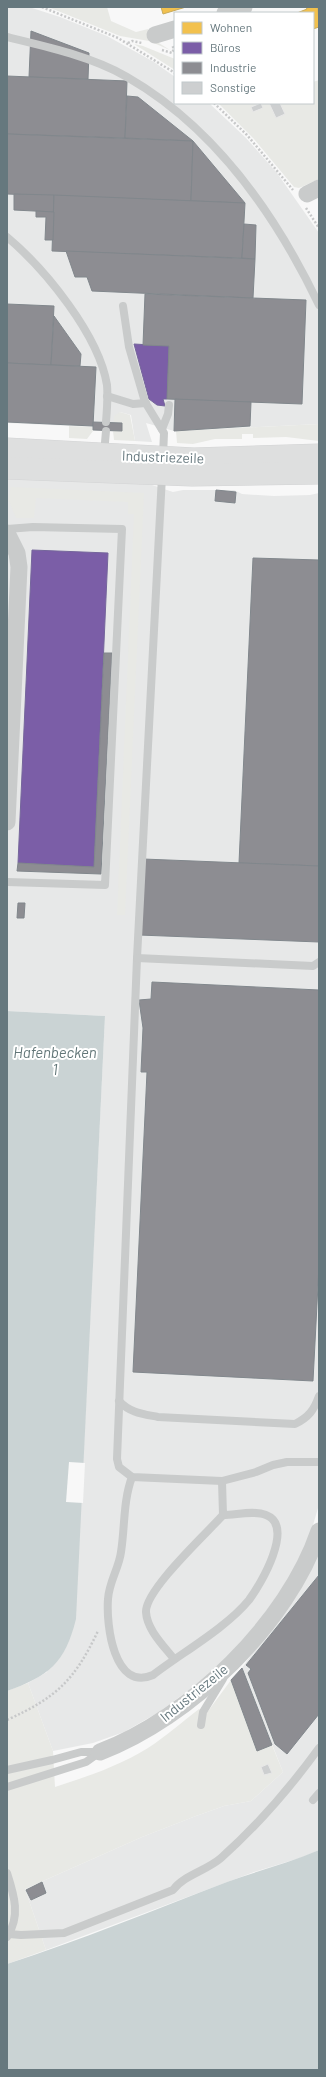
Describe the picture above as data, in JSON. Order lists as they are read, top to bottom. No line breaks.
{"streets":{"main road":["Industriezeile"]},"water":["Hafenbecken 1"],"legend":["Wohnen","Büros","Industrie","Sonstige"]}
